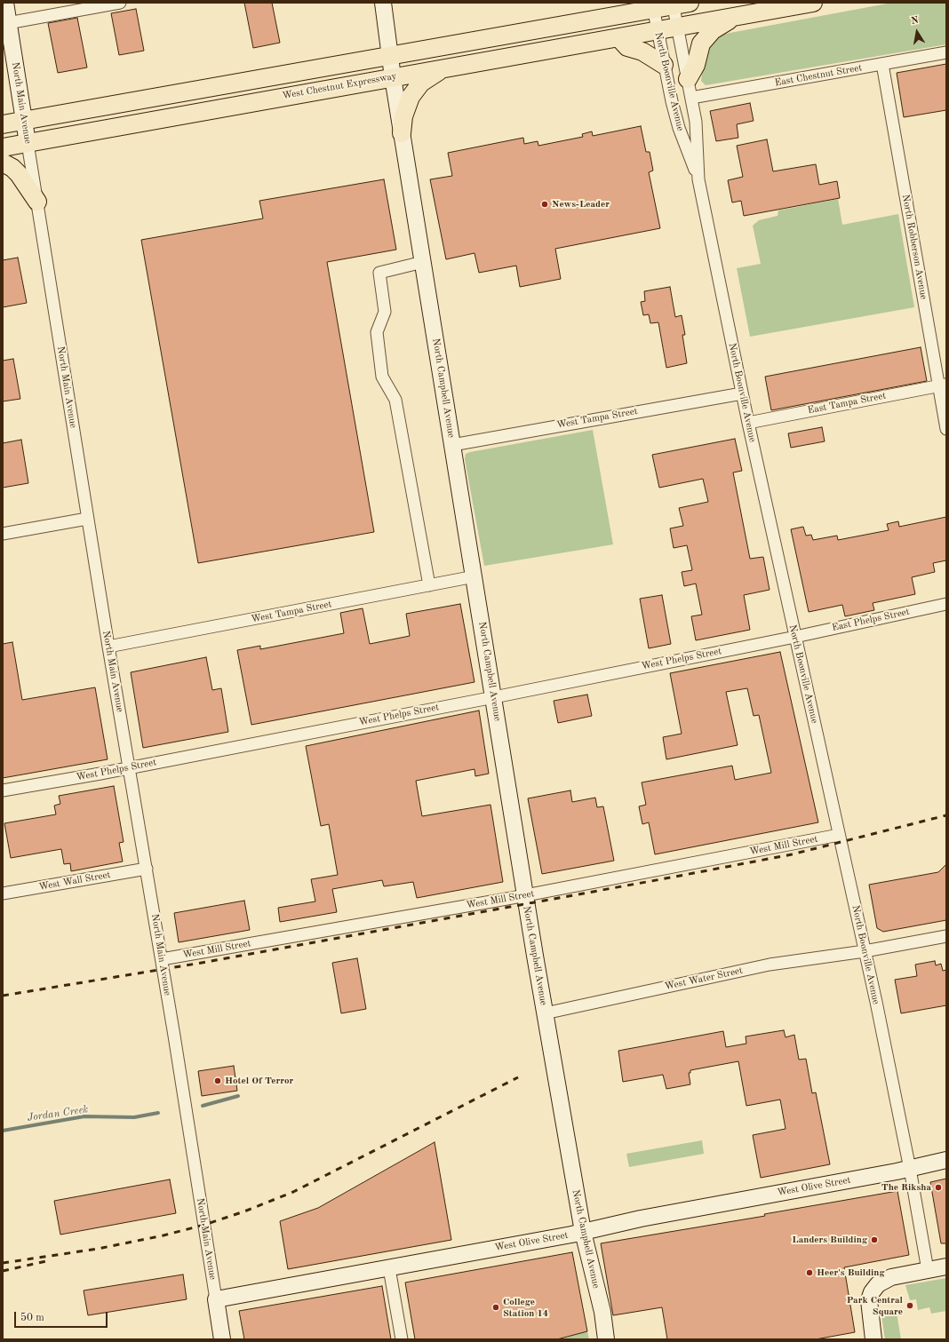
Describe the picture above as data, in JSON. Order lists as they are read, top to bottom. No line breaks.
{"streets":{"main road":["West Chestnut Expressway","North Main Avenue","North Campbell Avenue","West Olive Street"],"street":["East Chestnut Street","North Boonville Avenue","North Robberson Avenue","East Tampa Street","West Tampa Street","East Phelps Street","West Phelps Street","West Mill Street","West Wall Street","West Water Street"]},"crossings":[["East Chestnut Street","North Boonville Avenue"],["East Chestnut Street","North Robberson Avenue"],["North Boonville Avenue","West Chestnut Expressway"],["North Boonville Avenue","East Tampa Street"],["North Boonville Avenue","West Tampa Street"],["North Boonville Avenue","East Phelps Street"],["North Boonville Avenue","West Phelps Street"],["North Boonville Avenue","West Mill Street"],["North Boonville Avenue","West Water Street"],["North Boonville Avenue","West Olive Street"],["West Chestnut Expressway","North Main Avenue"],["West Chestnut Expressway","North Campbell Avenue"],["North Main Avenue","West Tampa Street"],["North Main Avenue","West Phelps Street"],["North Main Avenue","West Mill Street"],["North Main Avenue","West Wall Street"],["North Main Avenue","West Olive Street"],["North Robberson Avenue","East Tampa Street"],["North Campbell Avenue","West Tampa Street"],["North Campbell Avenue","West Phelps Street"],["North Campbell Avenue","West Mill Street"],["North Campbell Avenue","West Water Street"],["North Campbell Avenue","West Olive Street"],["East Phelps Street","West Phelps Street"]],"water":["Jordan Creek"],"places":["News-Leader","Hotel Of Terror","The Riksha","Landers Building","Heer's Building","Park Central Square","College Station 14"],"scale_bar":"50 m","north":"top"}
